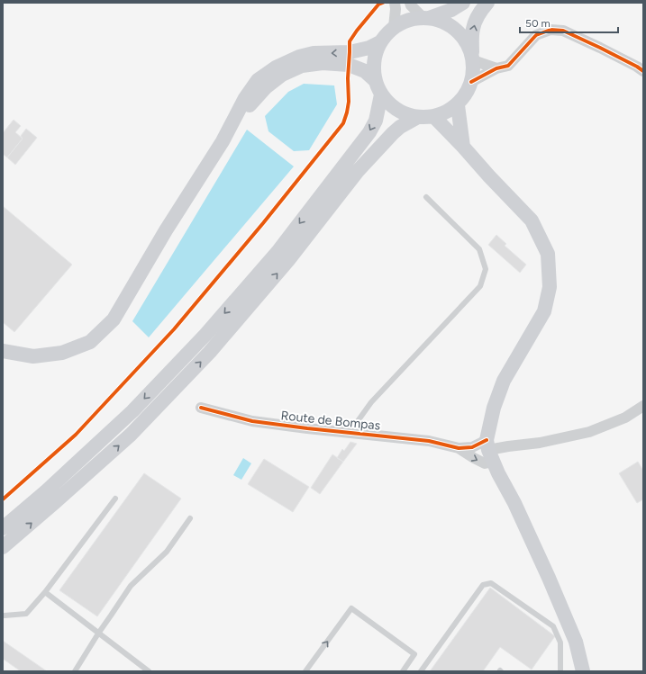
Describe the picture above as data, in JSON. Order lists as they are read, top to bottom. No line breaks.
{"streets":{"street":["Route de Bompas"]},"scale_bar":"50 m"}
